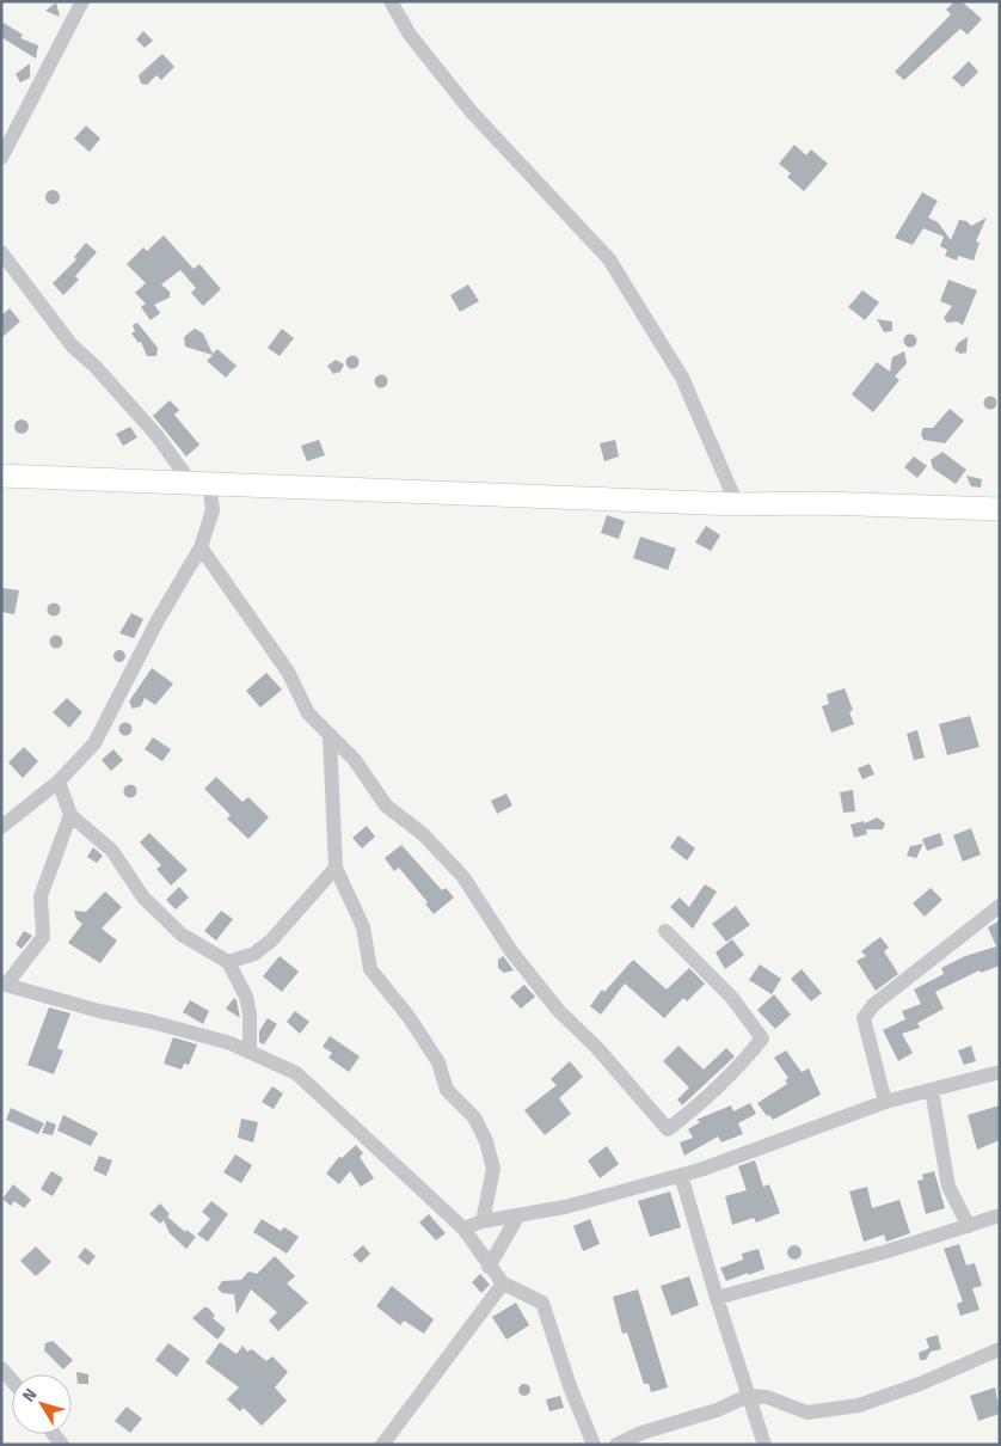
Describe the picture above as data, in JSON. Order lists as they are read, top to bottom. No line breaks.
{"north":"top left"}
